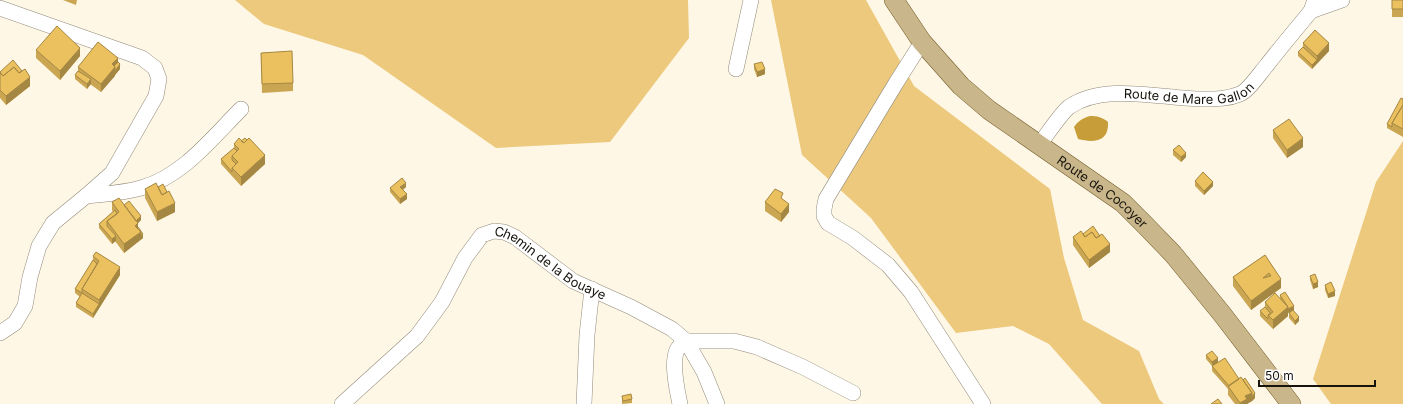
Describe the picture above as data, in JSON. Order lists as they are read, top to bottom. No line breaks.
{"streets":{"main road":["Route de Cocoyer"],"street":["Route de Mare Gallon","Chemin de la Bouaye"]},"crossings":[["Route de Mare Gallon","Route de Cocoyer"]],"scale_bar":"50 m"}
